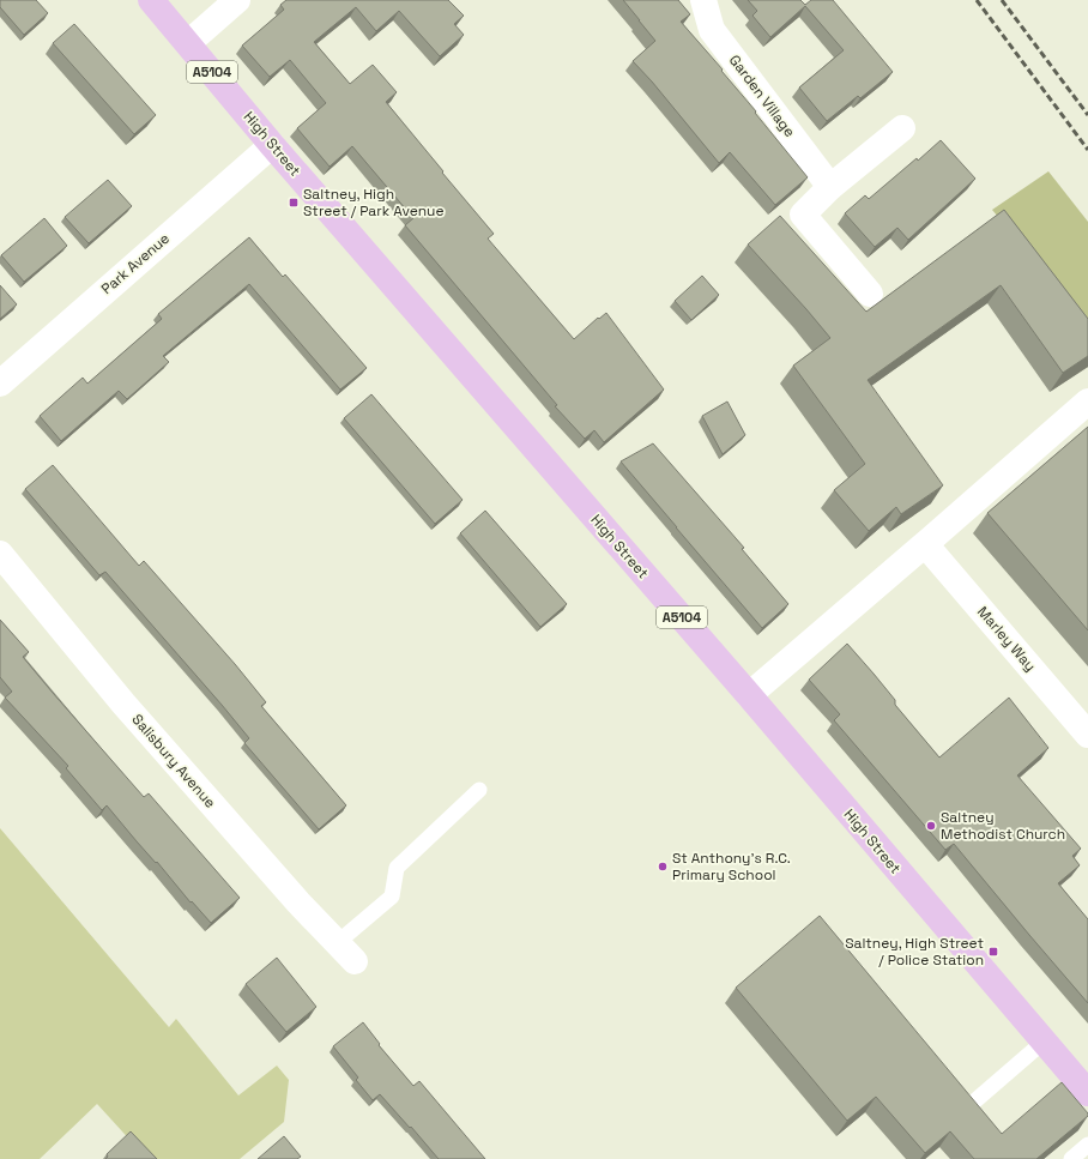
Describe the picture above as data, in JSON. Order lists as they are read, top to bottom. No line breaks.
{"streets":{"main road":["A5104","High Street"],"street":["Garden Village","Park Avenue","Marley Way","Salisbury Avenue"]},"crossings":[["High Street","Park Avenue"]],"places":{"transit":["Saltney, High Street / Park Avenue","Saltney, High Street / Police Station"],"other":["Saltney Methodist Church","St Anthony's R.C. Primary School"]}}
